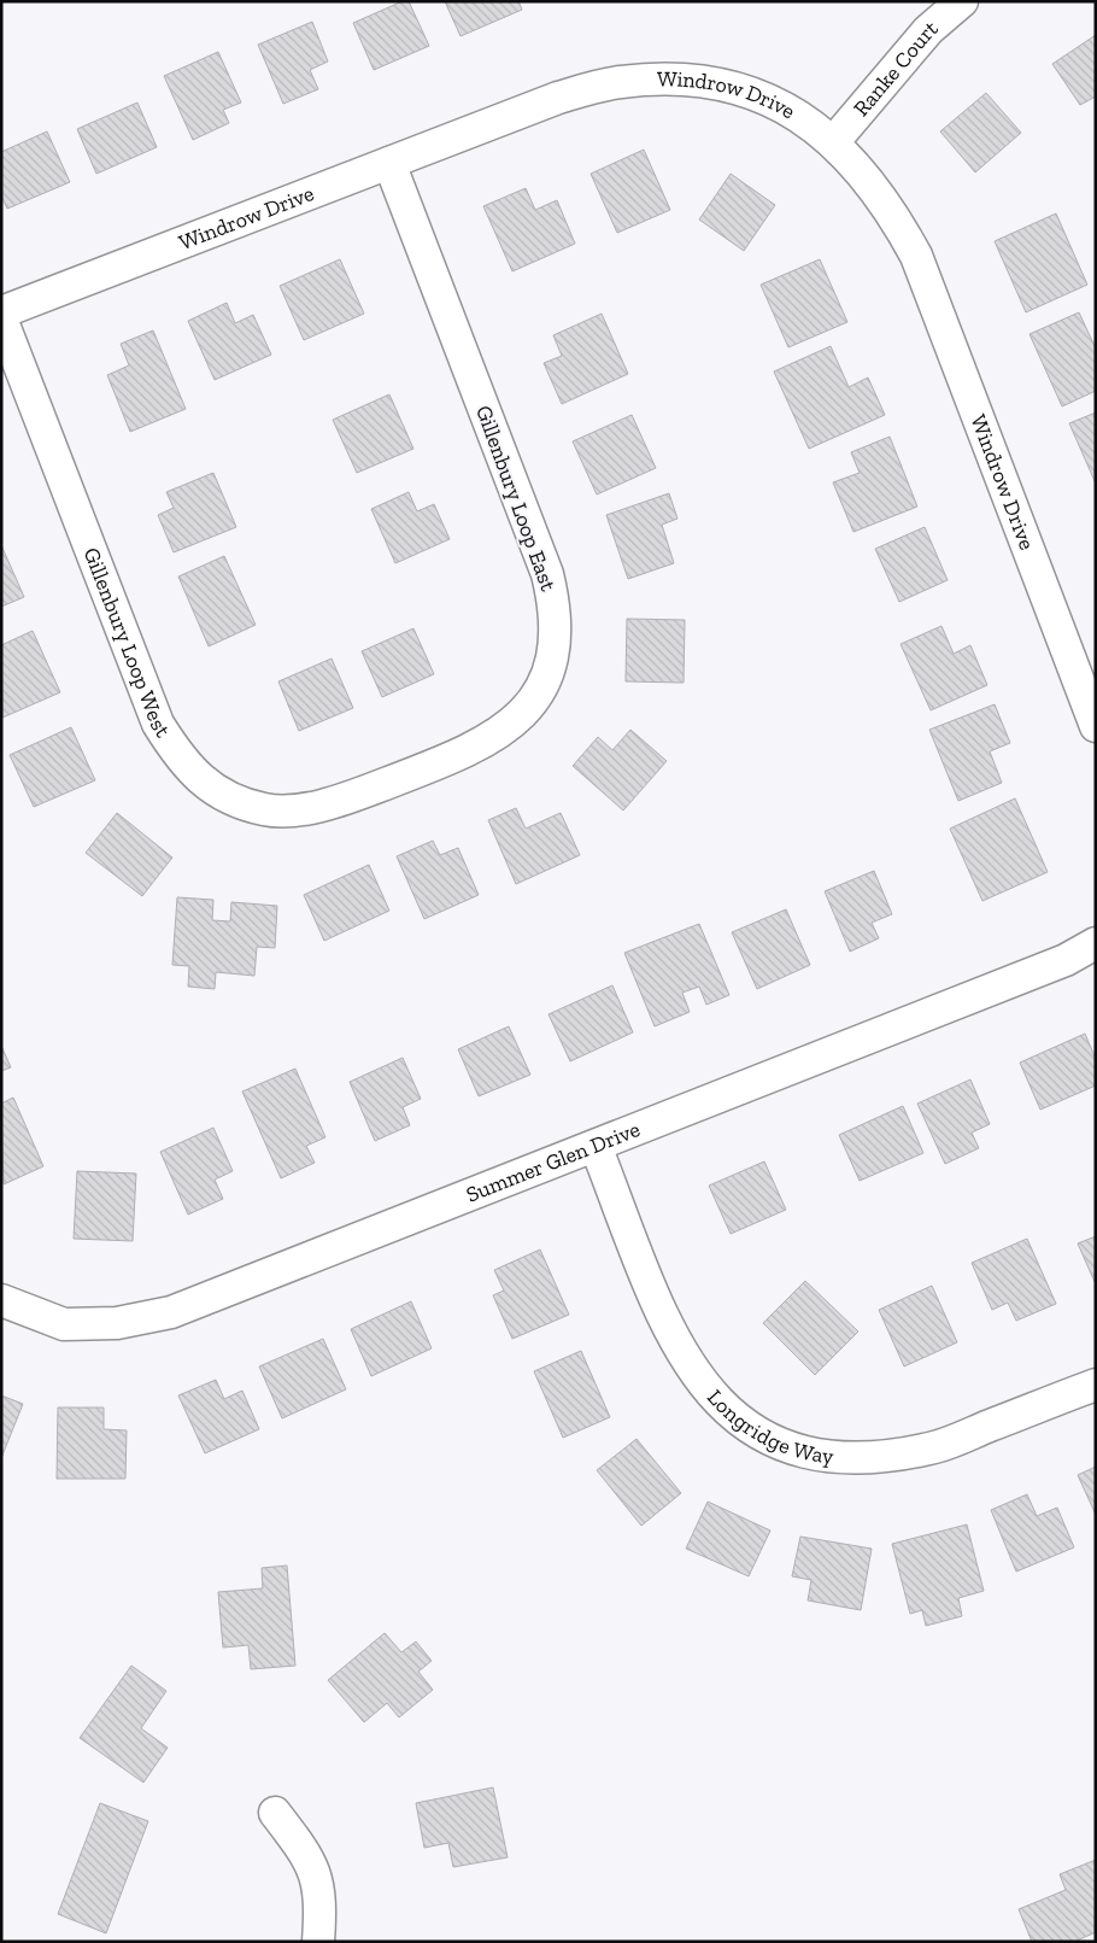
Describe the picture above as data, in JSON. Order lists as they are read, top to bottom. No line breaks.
{"streets":{"street":["Ranke Court","Windrow Drive","Gillenbury Loop East","Gillenbury Loop West","Summer Glen Drive","Longridge Way"]},"crossings":[["Ranke Court","Windrow Drive"],["Windrow Drive","Gillenbury Loop East"],["Gillenbury Loop East","Gillenbury Loop West"],["Summer Glen Drive","Longridge Way"]]}
